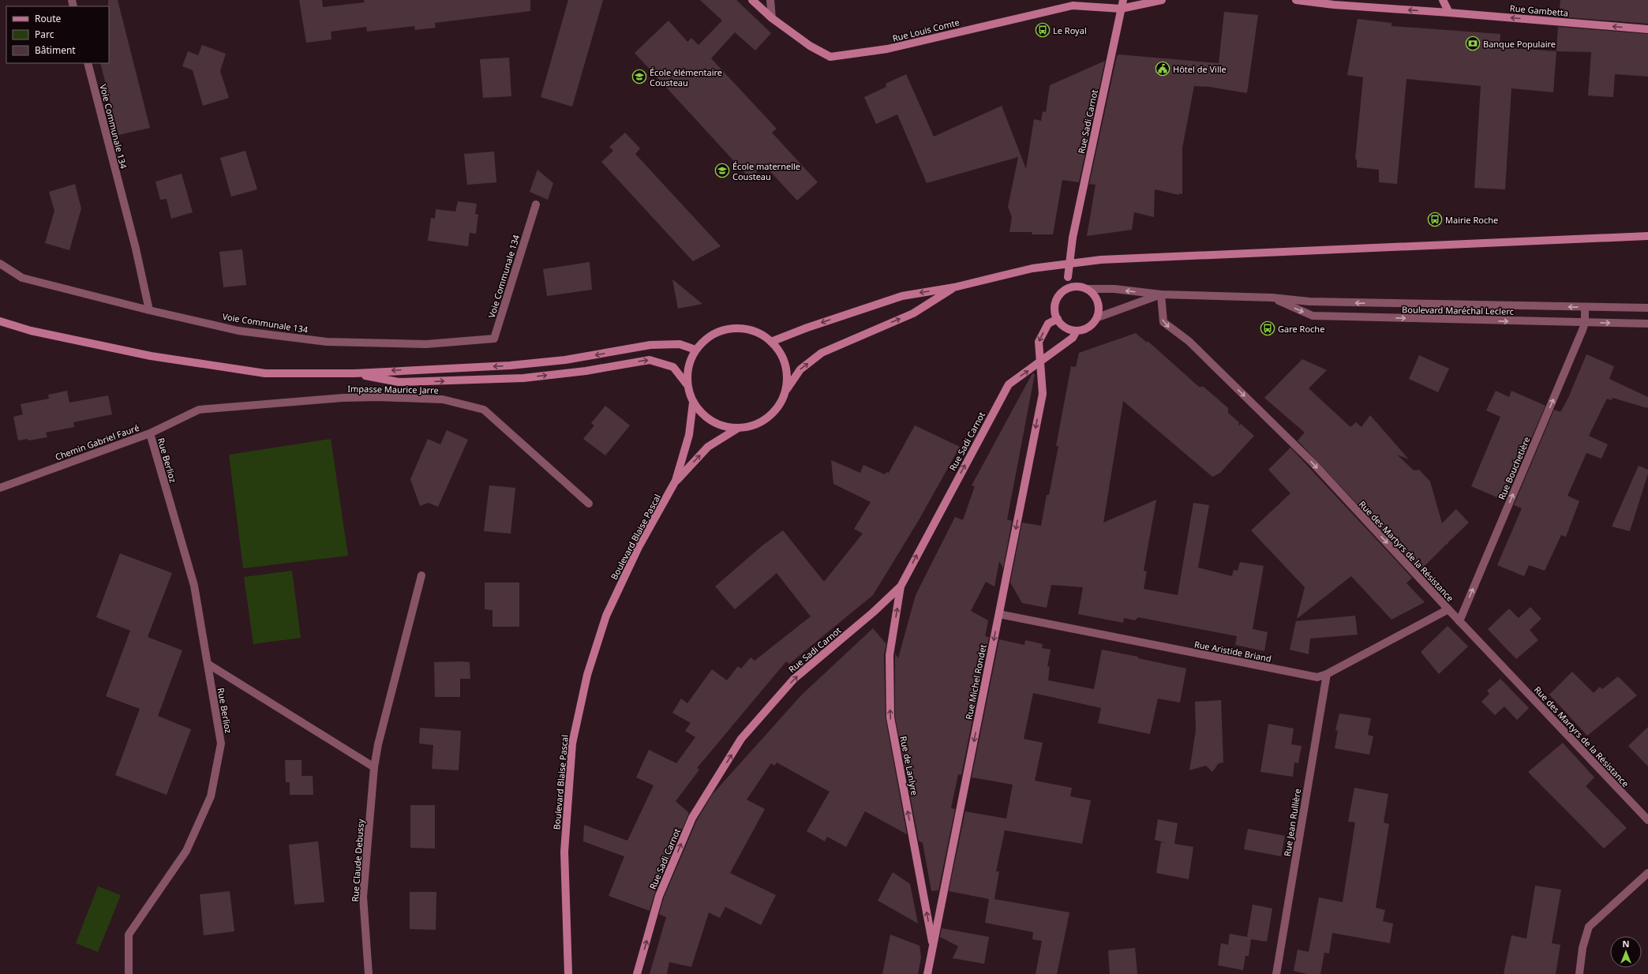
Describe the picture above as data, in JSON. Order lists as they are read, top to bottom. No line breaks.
{"streets":{"main road":["Rue Gambetta","Rue Louis Comte","Rue Sadi Carnot","Boulevard Blaise Pascal","Rue Michel Rondet","Rue de Lanlyre"],"street":["Voie Communale 134","Boulevard Maréchal Leclerc","Impasse Maurice Jarre","Chemin Gabriel Fauré","Rue Berlioz","Rue Bouchetière","Rue des Martyrs de la Résistance","Rue Aristide Briand","Rue Jean Rullière","Rue Claude Debussy"]},"crossings":[["Rue Louis Comte","Rue Sadi Carnot"],["Rue Sadi Carnot","Boulevard Maréchal Leclerc"],["Rue Sadi Carnot","Rue Michel Rondet"],["Rue Sadi Carnot","Rue de Lanlyre"],["Boulevard Maréchal Leclerc","Rue Bouchetière"],["Boulevard Maréchal Leclerc","Rue des Martyrs de la Résistance"],["Impasse Maurice Jarre","Chemin Gabriel Fauré"],["Chemin Gabriel Fauré","Rue Berlioz"],["Rue Bouchetière","Rue des Martyrs de la Résistance"],["Rue des Martyrs de la Résistance","Rue Aristide Briand"],["Rue Aristide Briand","Rue Michel Rondet"],["Rue Aristide Briand","Rue Jean Rullière"],["Rue Michel Rondet","Rue de Lanlyre"]],"one_way":["Rue Gambetta","Rue Sadi Carnot","Rue Bouchetière","Rue des Martyrs de la Résistance","Rue Michel Rondet","Rue de Lanlyre"],"places":{"bus stop":["Le Royal","Mairie Roche","Gare Roche"],"bank":["Banque Populaire"],"public building":["Hôtel de Ville"],"school or university":["École élémentaire Cousteau","École maternelle Cousteau"]},"legend":["Route","Parc","Bâtiment"],"north":"top"}
